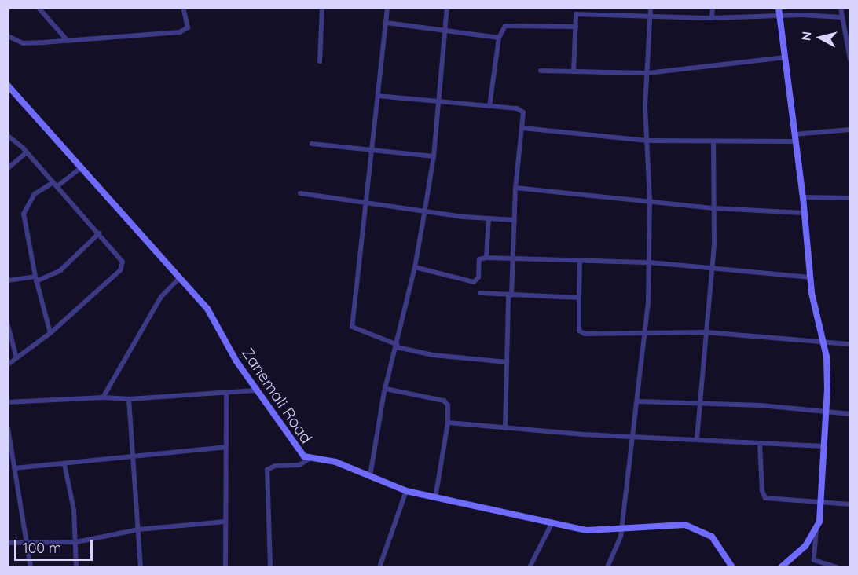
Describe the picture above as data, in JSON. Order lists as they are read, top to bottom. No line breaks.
{"streets":{"street":["Zanemali Road"]},"scale_bar":"100 m","north":"left"}
